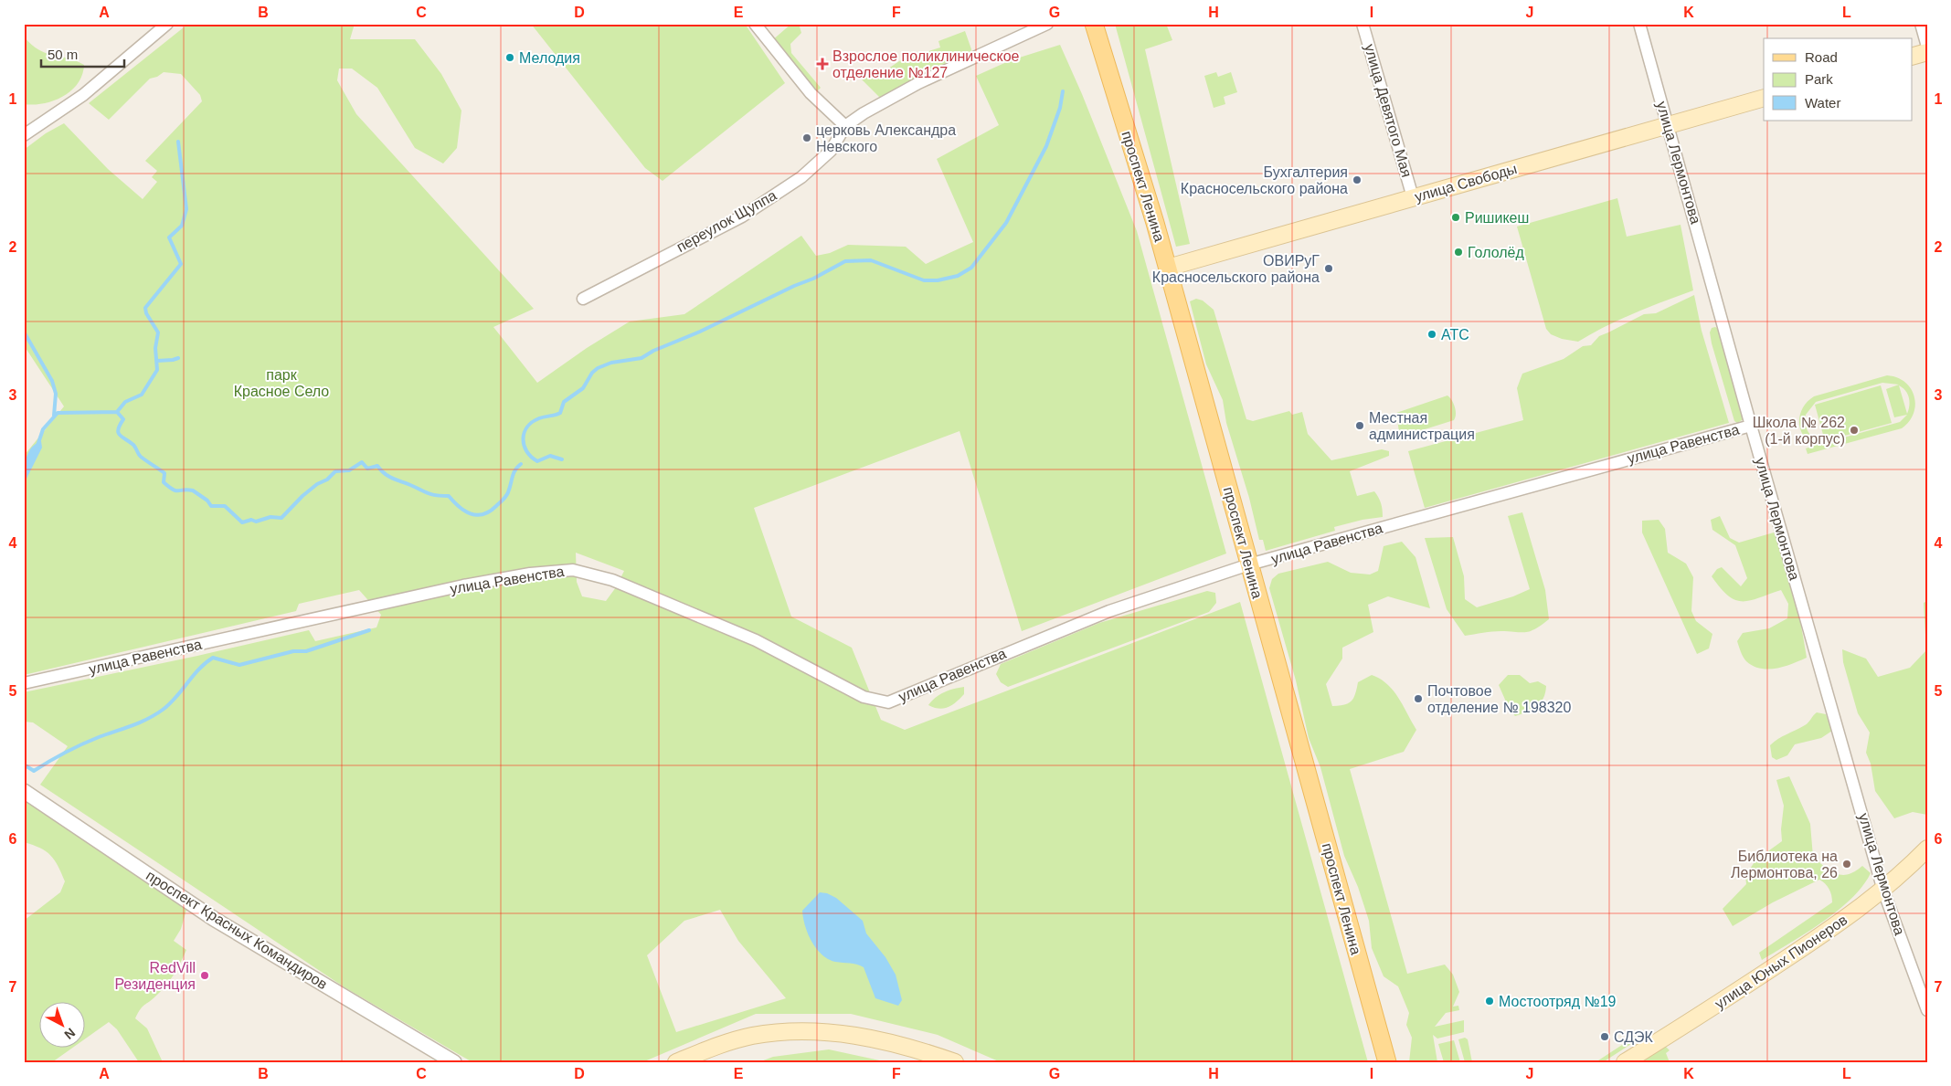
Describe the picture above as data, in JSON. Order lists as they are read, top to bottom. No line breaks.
{"streets":{"main road":["улица Свободы","проспект Ленина","улица Юных Пионеров"],"street":["улица Девятого Мая","улица Лермонтова","переулок Щуппа","улица Равенства","проспект Красных Командиров"]},"crossings":[["улица Девятого Мая","улица Свободы"],["улица Лермонтова","улица Свободы"],["улица Лермонтова","улица Равенства"],["улица Лермонтова","улица Юных Пионеров"],["улица Свободы","проспект Ленина"],["проспект Ленина","улица Равенства"]],"parks":["парк Красное Село"],"places":{"other":["Мелодия","церковь Александра Невского","Бухгалтерия Красносельского района","Ришикеш","Гололёд","ОВИРуГ Красносельского района","АТС","Местная администрация","Школа № 262 (1-й корпус)","Почтовое отделение № 198320","Библиотека на Лермонтова, 26","RedVill Резиденция","Мостоотряд №19","СДЭК"],"health":["Взрослое поликлиническое отделение №127"]},"legend":["Road","Park","Water"],"scale_bar":"50 m","north":"bottom right","grid":{"columns":["A","B","C","D","E","F","G","H","I","J","K","L"],"rows":["1","2","3","4","5","6","7"]}}
